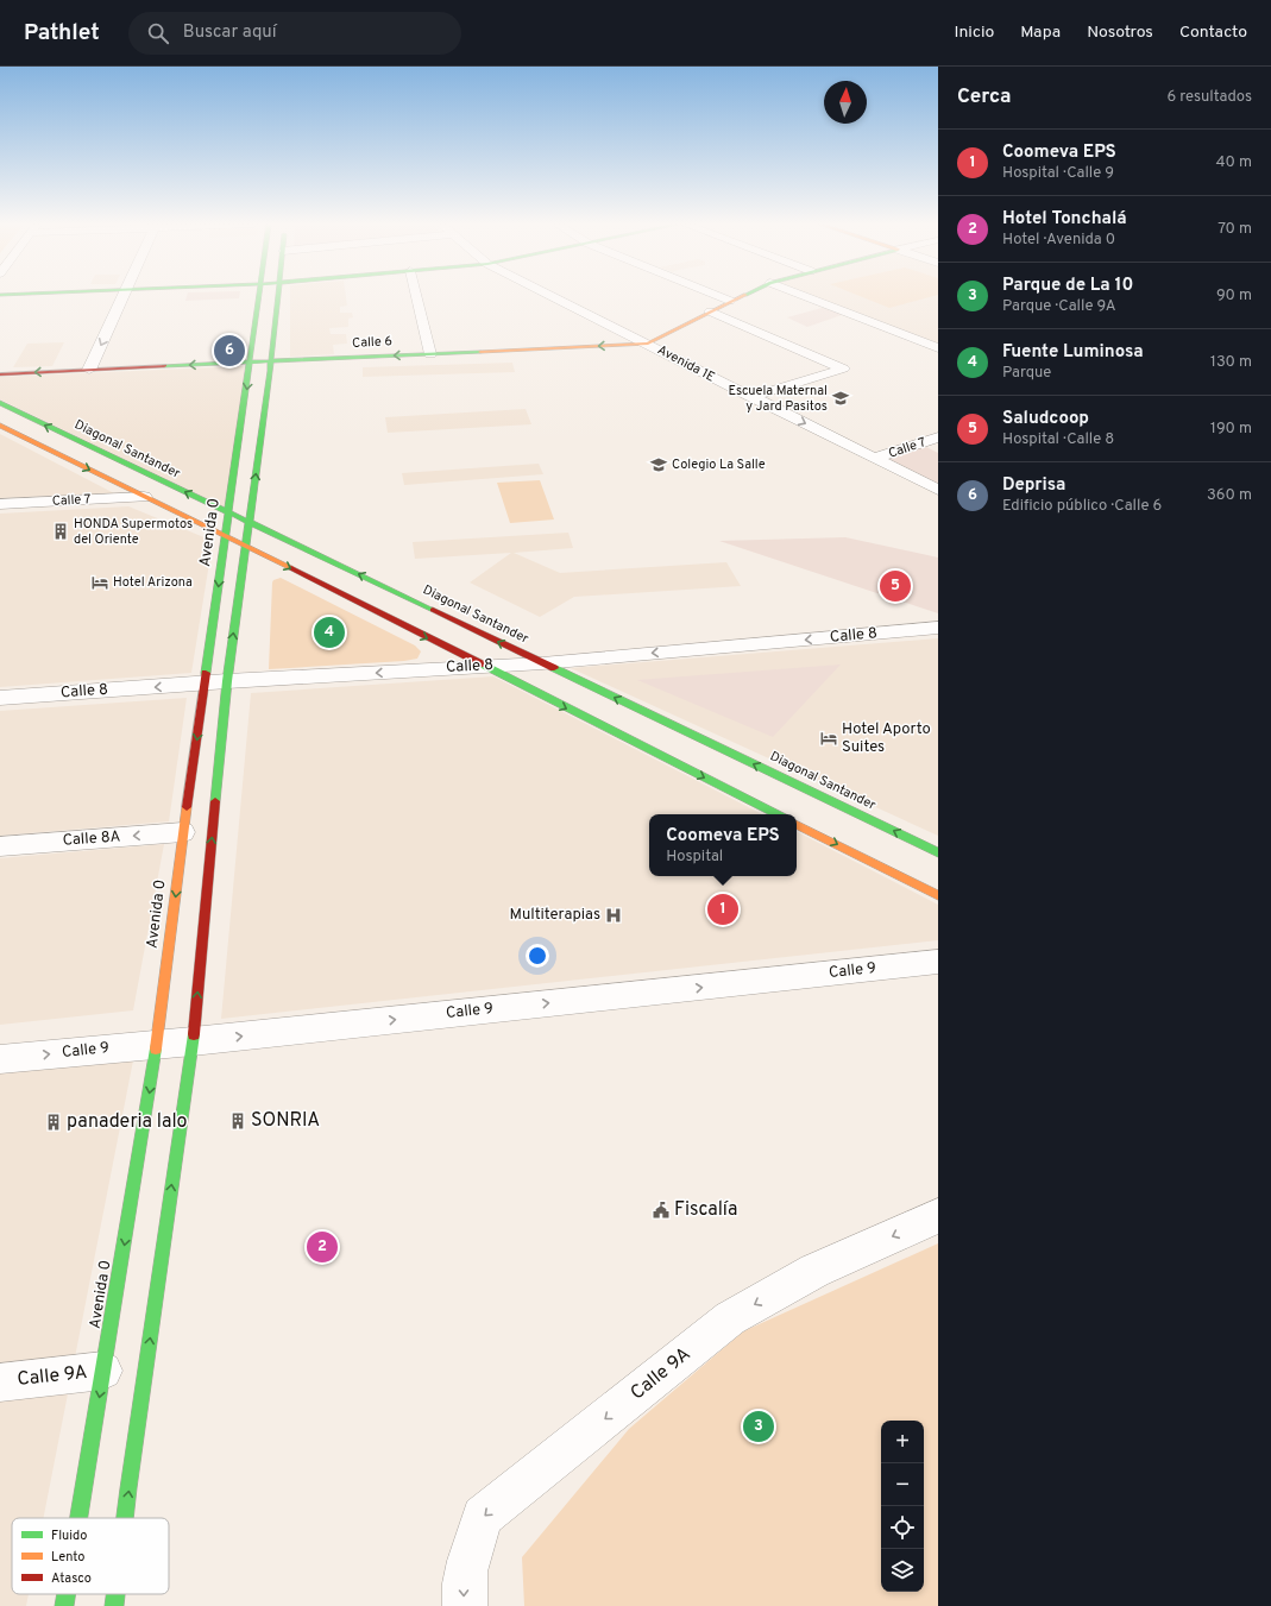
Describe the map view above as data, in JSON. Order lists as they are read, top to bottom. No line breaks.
{"streets":{"street":["Calle 6","Avenida 1E","Calle 7","Diagonal Santander","Avenida 0","Calle 8","Calle 8A","Calle 9","Calle 9A"]},"crossings":[["Calle 6","Avenida 1E"],["Calle 6","Avenida 0"],["Avenida 1E","Calle 7"],["Diagonal Santander","Avenida 0"],["Diagonal Santander","Calle 8"],["Avenida 0","Calle 8"],["Avenida 0","Calle 8A"],["Avenida 0","Calle 9"],["Avenida 0","Calle 9A"]],"one_way":["Calle 6","Calle 8","Calle 8A","Calle 9","Calle 9A"],"places":{"school or university":["Escuela Maternal y Jard Pasitos","Colegio La Salle"],"building":["HONDA Supermotos del Oriente","SONRIA","panaderia lalo"],"hotel":["Hotel Arizona","Hotel Aporto Suites"],"hospital":["Multiterapias"],"public building":["Fiscalía"]},"legend":["Fluido","Lento","Atasco"],"north":"top","page":{"header":"Pathlet","search":"Buscar aquí","nav":["Inicio","Mapa","Nosotros","Contacto"],"heading":["Cerca","6 resultados"],"list":[{"mark":"1","name":"Coomeva EPS","note":"Hospital · Calle 9","value":"40 m"},{"mark":"2","name":"Hotel Tonchalá","note":"Hotel · Avenida 0","value":"70 m"},{"mark":"3","name":"Parque de La 10","note":"Parque · Calle 9A","value":"90 m"},{"mark":"4","name":"Fuente Luminosa","note":"Parque","value":"130 m"},{"mark":"5","name":"Saludcoop","note":"Hospital · Calle 8","value":"190 m"},{"mark":"6","name":"Deprisa","note":"Edificio público · Calle 6","value":"360 m"}],"pins":["6","5","4","1","2","3"],"popup":["Coomeva EPS","Hospital"],"map_buttons":["+","−"]}}
